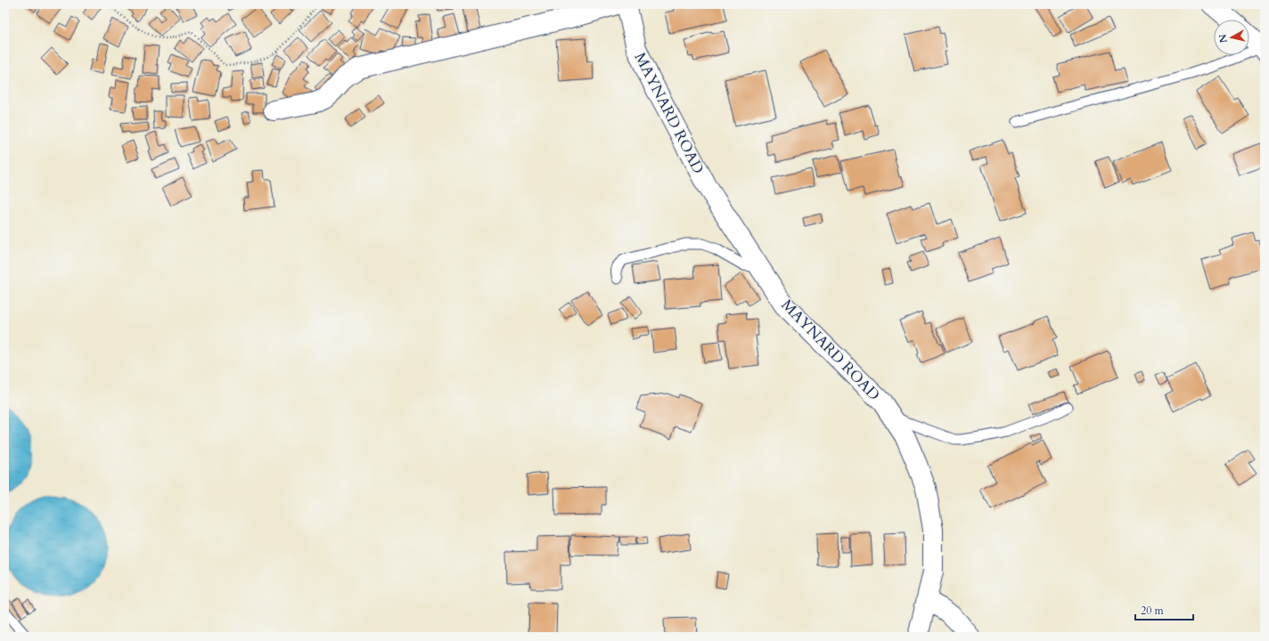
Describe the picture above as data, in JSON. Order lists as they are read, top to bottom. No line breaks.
{"streets":{"street":["MAYNARD ROAD"]},"scale_bar":"20 m","north":"left"}
